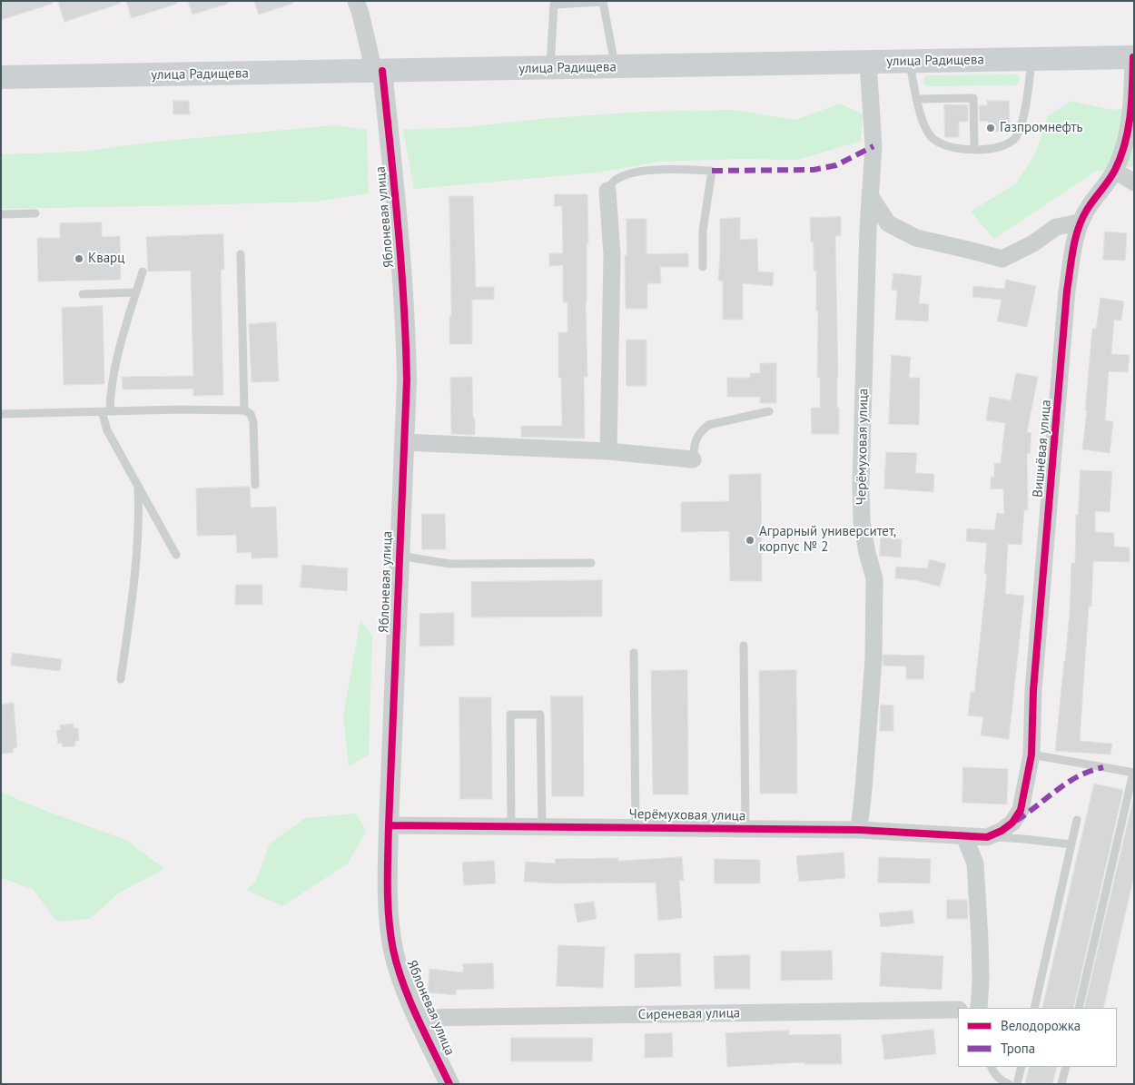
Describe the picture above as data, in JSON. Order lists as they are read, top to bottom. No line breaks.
{"streets":{"main road":["улица Радищева"],"street":["Яблоневая улица","Черёмуховая улица","Вишнёвая улица","Сиреневая улица"]},"crossings":[["улица Радищева","Яблоневая улица"],["улица Радищева","Черёмуховая улица"],["улица Радищева","Вишнёвая улица"],["Яблоневая улица","Черёмуховая улица"],["Яблоневая улица","Сиреневая улица"],["Черёмуховая улица","Вишнёвая улица"]],"places":["Газпромнефть","Кварц","Аграрный университет, корпус № 2"],"legend":["Велодорожка","Тропа"]}
